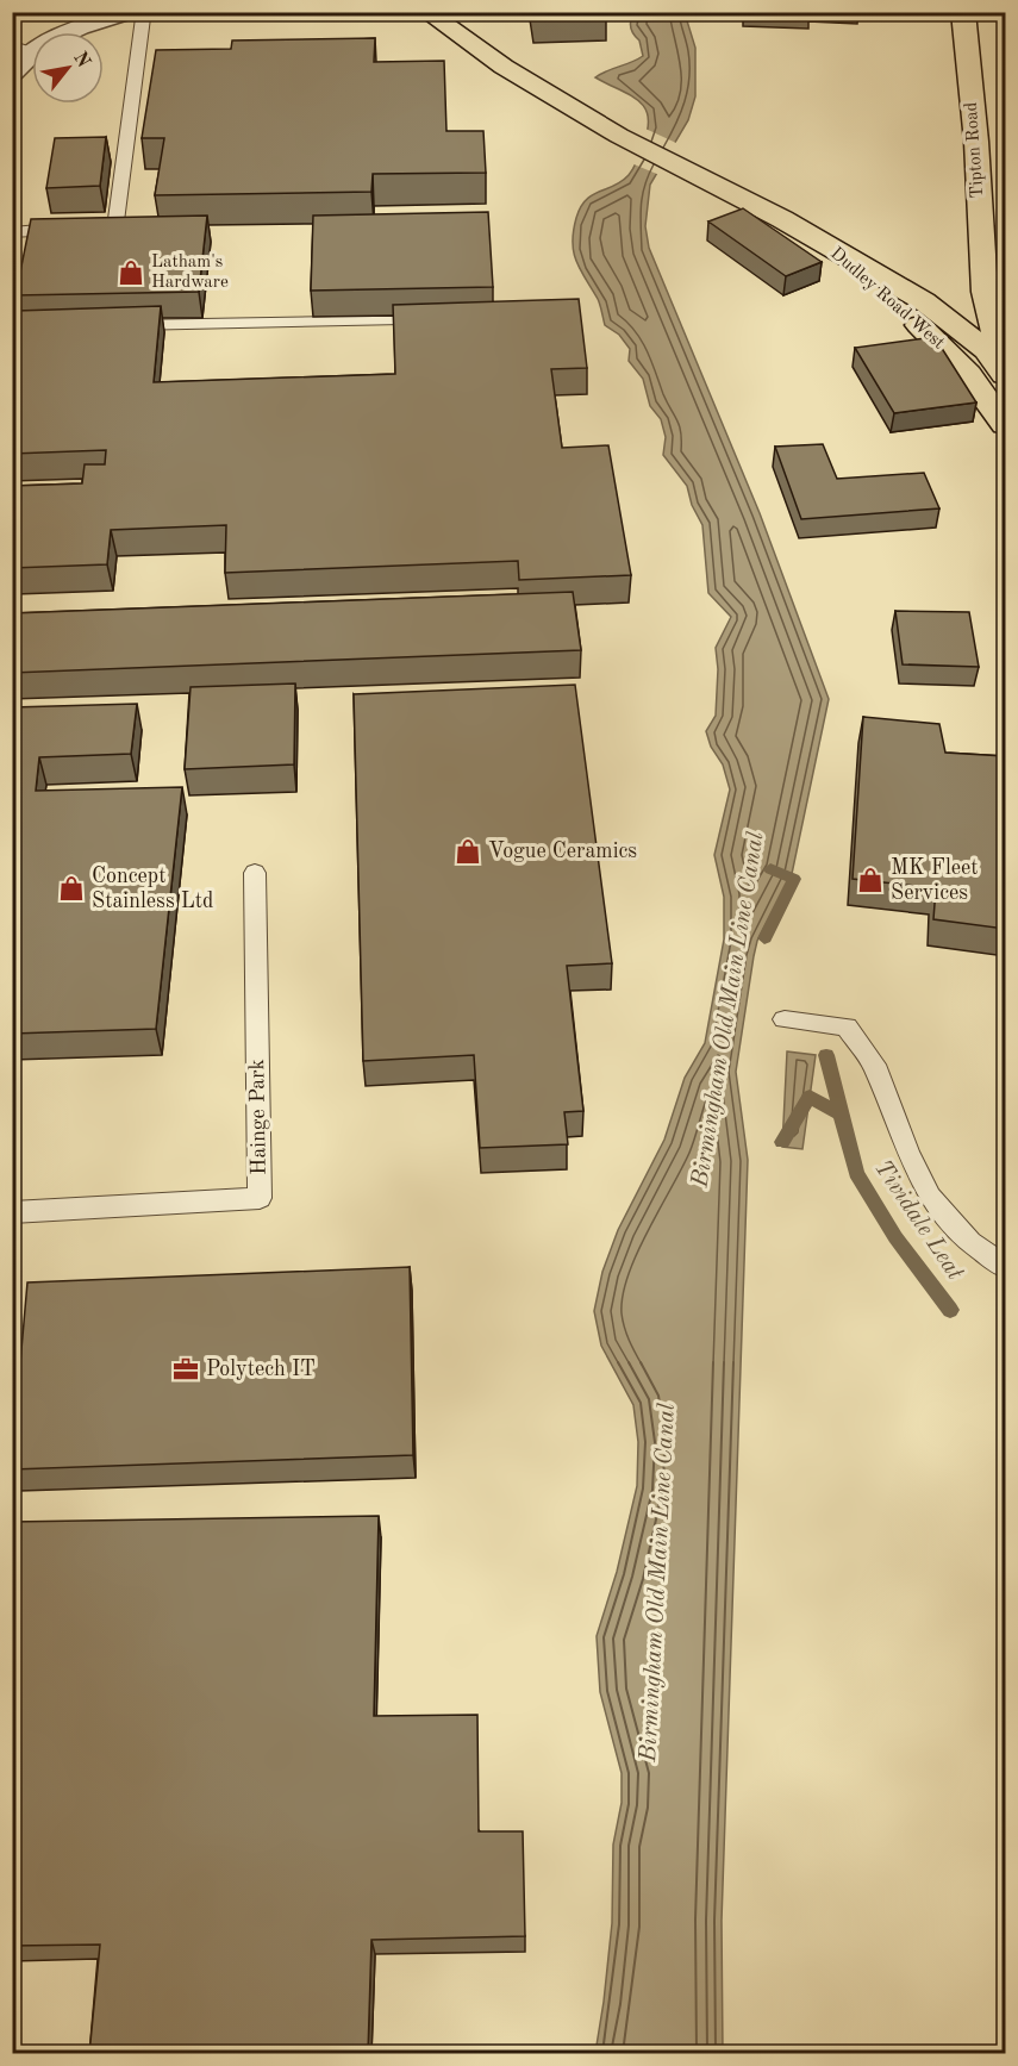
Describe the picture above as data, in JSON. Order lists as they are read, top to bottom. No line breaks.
{"streets":{"main road":["Tipton Road","Dudley Road West"],"lane":["Hainge Park"]},"crossings":[["Tipton Road","Dudley Road West"]],"water":["Birmingham Old Main Line Canal","Tividale Leat"],"places":{"shop":["Latham's Hardware","Vogue Ceramics","MK Fleet Services","Concept Stainless Ltd"],"office":["Polytech IT"]},"north":"top right"}
